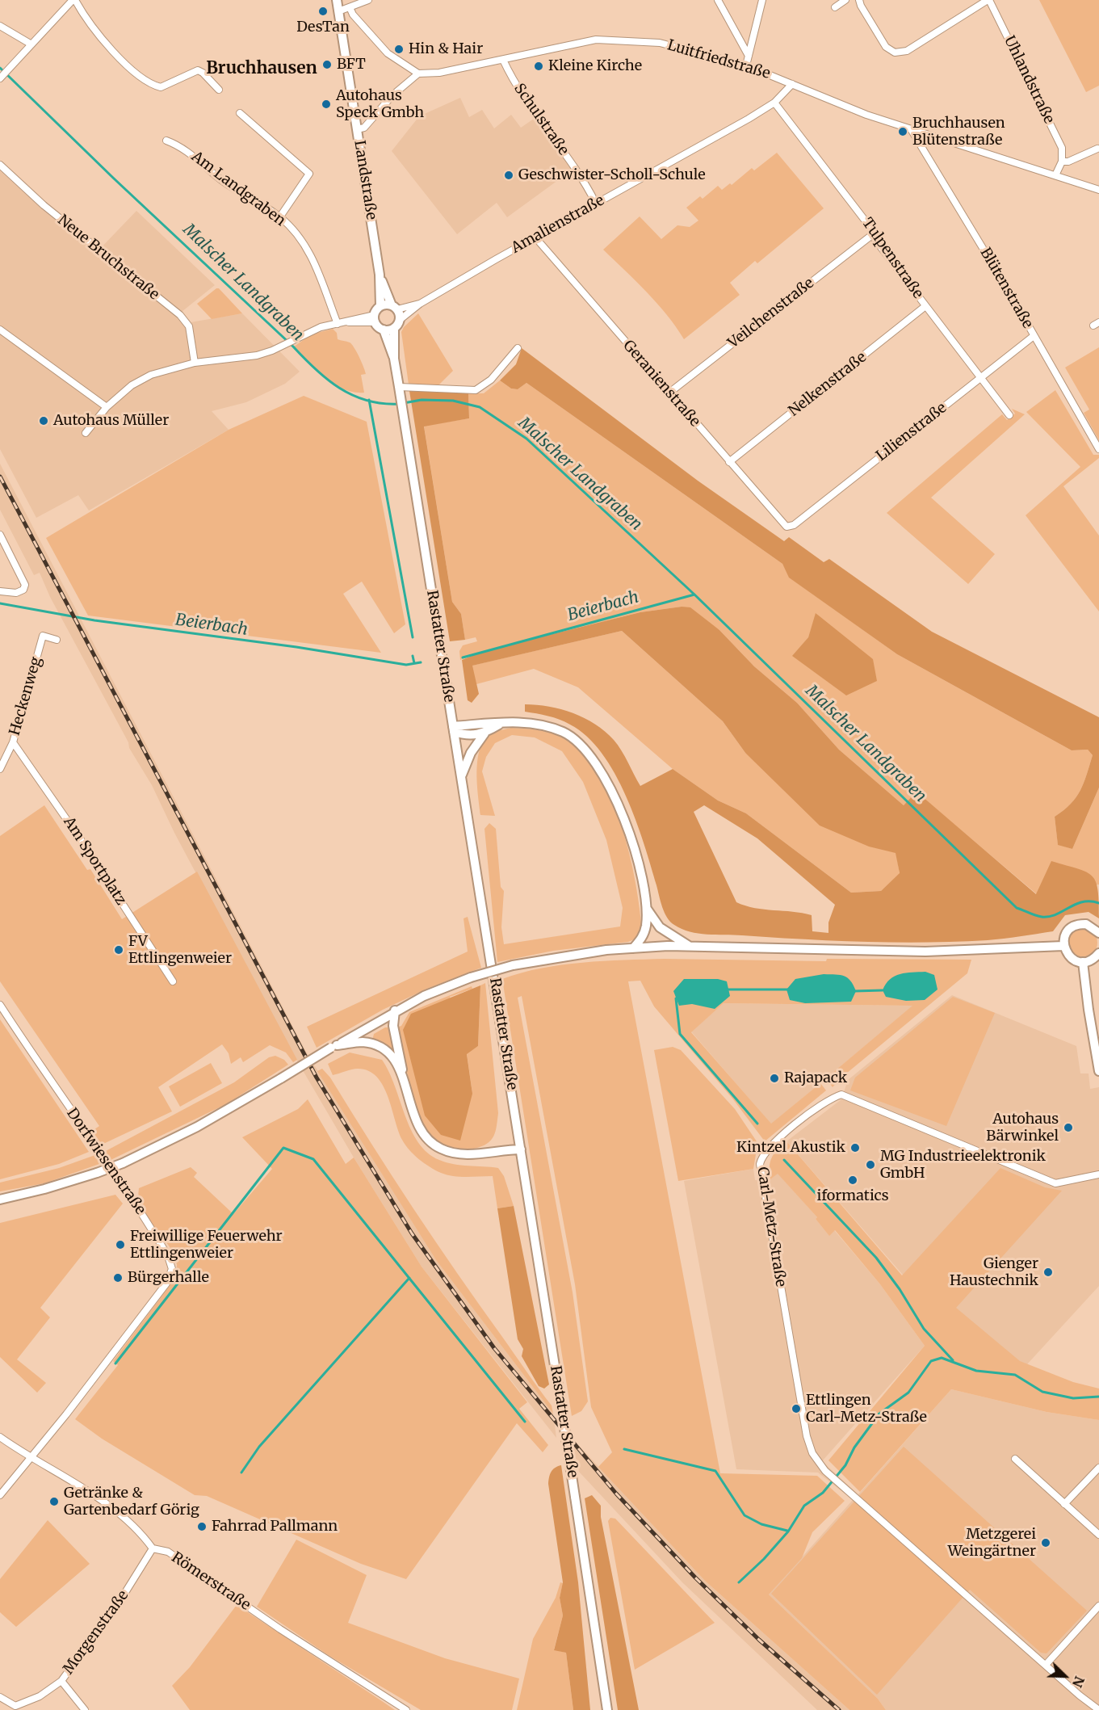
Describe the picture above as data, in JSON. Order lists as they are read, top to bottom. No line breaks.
{"streets":{"main road":["Landstraße","Rastatter Straße"],"street":["Luitfriedstraße","Uhlandstraße","Schulstraße","Am Landgraben","Amalienstraße","Neue Bruchstraße","Tulpenstraße","Blütenstraße","Veilchenstraße","Geranienstraße","Nelkenstraße","Lilienstraße","Heckenweg","Am Sportplatz","Dorfwiesenstraße","Carl-Metz-Straße","Römerstraße","Morgenstraße"]},"crossings":[["Luitfriedstraße","Schulstraße"],["Luitfriedstraße","Amalienstraße"],["Luitfriedstraße","Blütenstraße"],["Schulstraße","Amalienstraße"],["Landstraße","Amalienstraße"],["Landstraße","Rastatter Straße"],["Amalienstraße","Tulpenstraße"],["Amalienstraße","Geranienstraße"],["Amalienstraße","Rastatter Straße"],["Tulpenstraße","Veilchenstraße"],["Tulpenstraße","Nelkenstraße"],["Tulpenstraße","Lilienstraße"],["Blütenstraße","Lilienstraße"],["Veilchenstraße","Geranienstraße"],["Geranienstraße","Nelkenstraße"],["Geranienstraße","Lilienstraße"],["Heckenweg","Am Sportplatz"],["Dorfwiesenstraße","Römerstraße"],["Römerstraße","Morgenstraße"]],"districts":["Bruchhausen"],"water":["Malscher Landgraben","Beierbach"],"places":["DesTan","Hin & Hair","BFT","Kleine Kirche","Autohaus Speck Gmbh","Bruchhausen Blütenstraße","Geschwister-Scholl-Schule","Autohaus Müller","FV Ettlingenweier","Rajapack","Autohaus Bärwinkel","Kintzel Akustik","MG Industrieelektronik GmbH","iformatics","Freiwillige Feuerwehr Ettlingenweier","Gienger Haustechnik","Bürgerhalle","Ettlingen Carl-Metz-Straße","Getränke & Gartenbedarf Görig","Fahrrad Pallmann","Metzgerei Weingärtner"],"north":"bottom right"}
